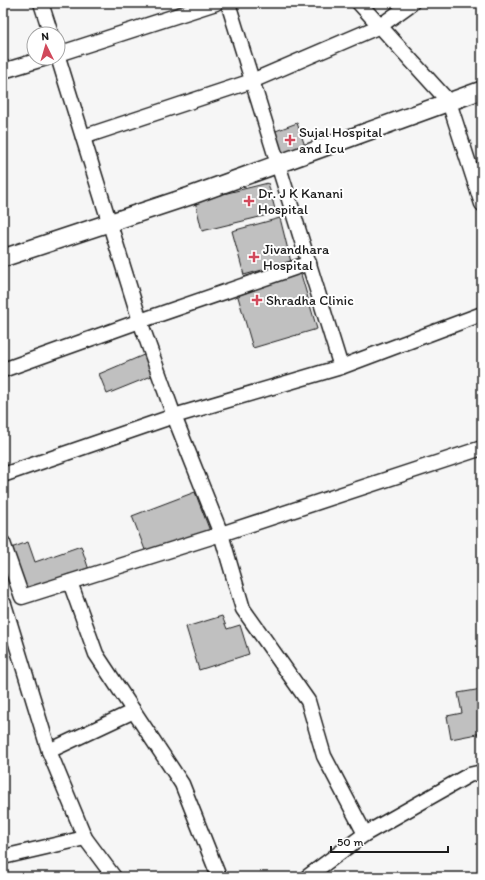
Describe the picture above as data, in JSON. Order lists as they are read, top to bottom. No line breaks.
{"places":{"health":["Sujal Hospital and Icu","Dr. J K Kanani Hospital","Jivandhara Hospital","Shradha Clinic"]},"scale_bar":"50 m","north":"top"}
